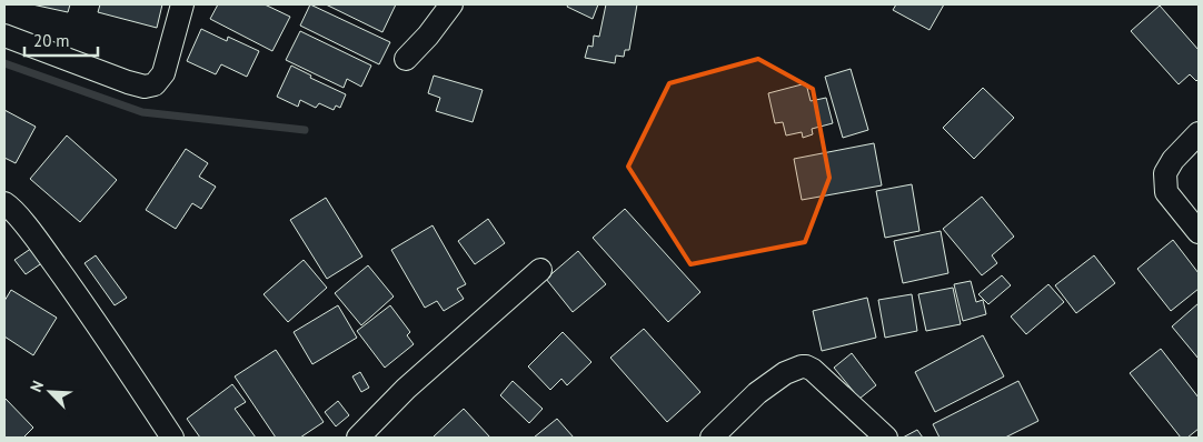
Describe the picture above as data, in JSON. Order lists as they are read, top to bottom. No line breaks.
{"scale_bar":"20 m","north":"top left"}
